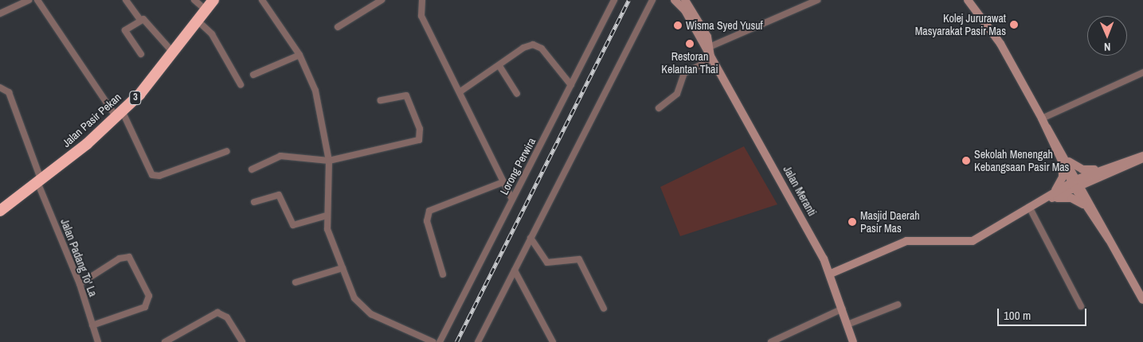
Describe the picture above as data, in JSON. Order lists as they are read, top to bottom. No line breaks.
{"streets":{"highway":["3","Jalan Pasir Pekan"],"main road":["Jalan Meranti"],"street":["Lorong Perwira","Jalan Padang To' La"]},"crossings":[["3","Jalan Pasir Pekan"],["3","Jalan Padang To' La"],["Jalan Pasir Pekan","Jalan Padang To' La"]],"places":["Kolej Jururawat Masyarakat Pasir Mas","Wisma Syed Yusuf","Restoran Kelantan Thai","Sekolah Menengah Kebangsaan Pasir Mas","Masjid Daerah Pasir Mas"],"scale_bar":"100 m","north":"bottom"}
